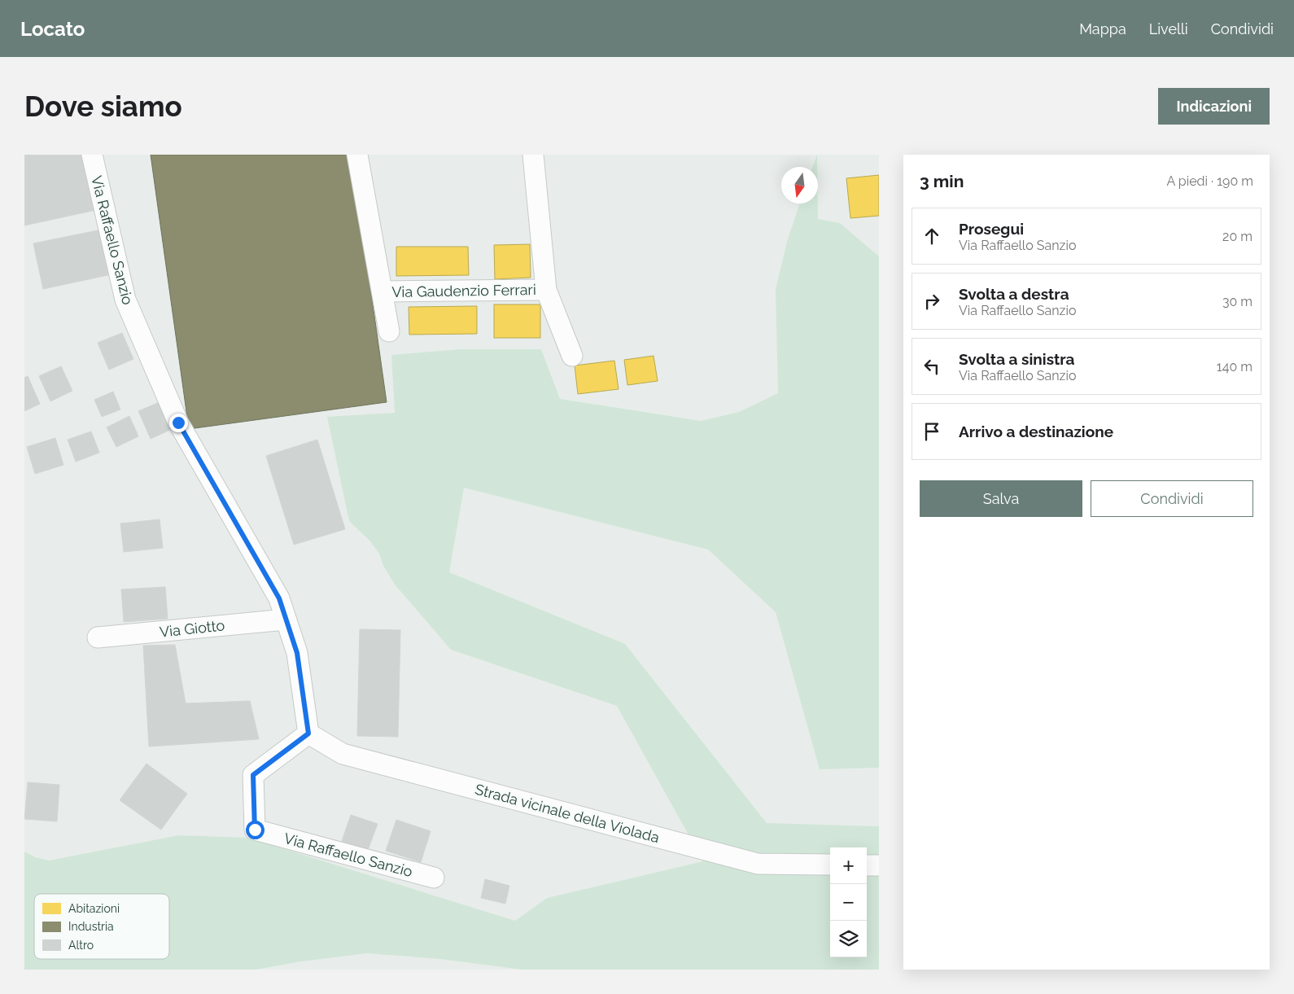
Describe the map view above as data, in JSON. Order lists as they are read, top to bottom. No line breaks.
{"streets":{"street":["Via Raffaello Sanzio","Via Gaudenzio Ferrari","Via Giotto","Strada vicinale della Violada"]},"crossings":[["Via Raffaello Sanzio","Via Giotto"],["Via Raffaello Sanzio","Strada vicinale della Violada"]],"legend":["Abitazioni","Industria","Altro"],"north":"bottom","page":{"header":"Locato","nav":["Mappa","Livelli","Condividi"],"buttons":["Indicazioni",["Salva","Condividi"]],"title":"Dove siamo","heading":["3 min","A piedi · 190 m"],"list":[["Prosegui","Via Raffaello Sanzio","20 m"],["Svolta a destra","Via Raffaello Sanzio","30 m"],["Svolta a sinistra","Via Raffaello Sanzio","140 m"],"Arrivo a destinazione"],"map_buttons":["+","−"]}}
